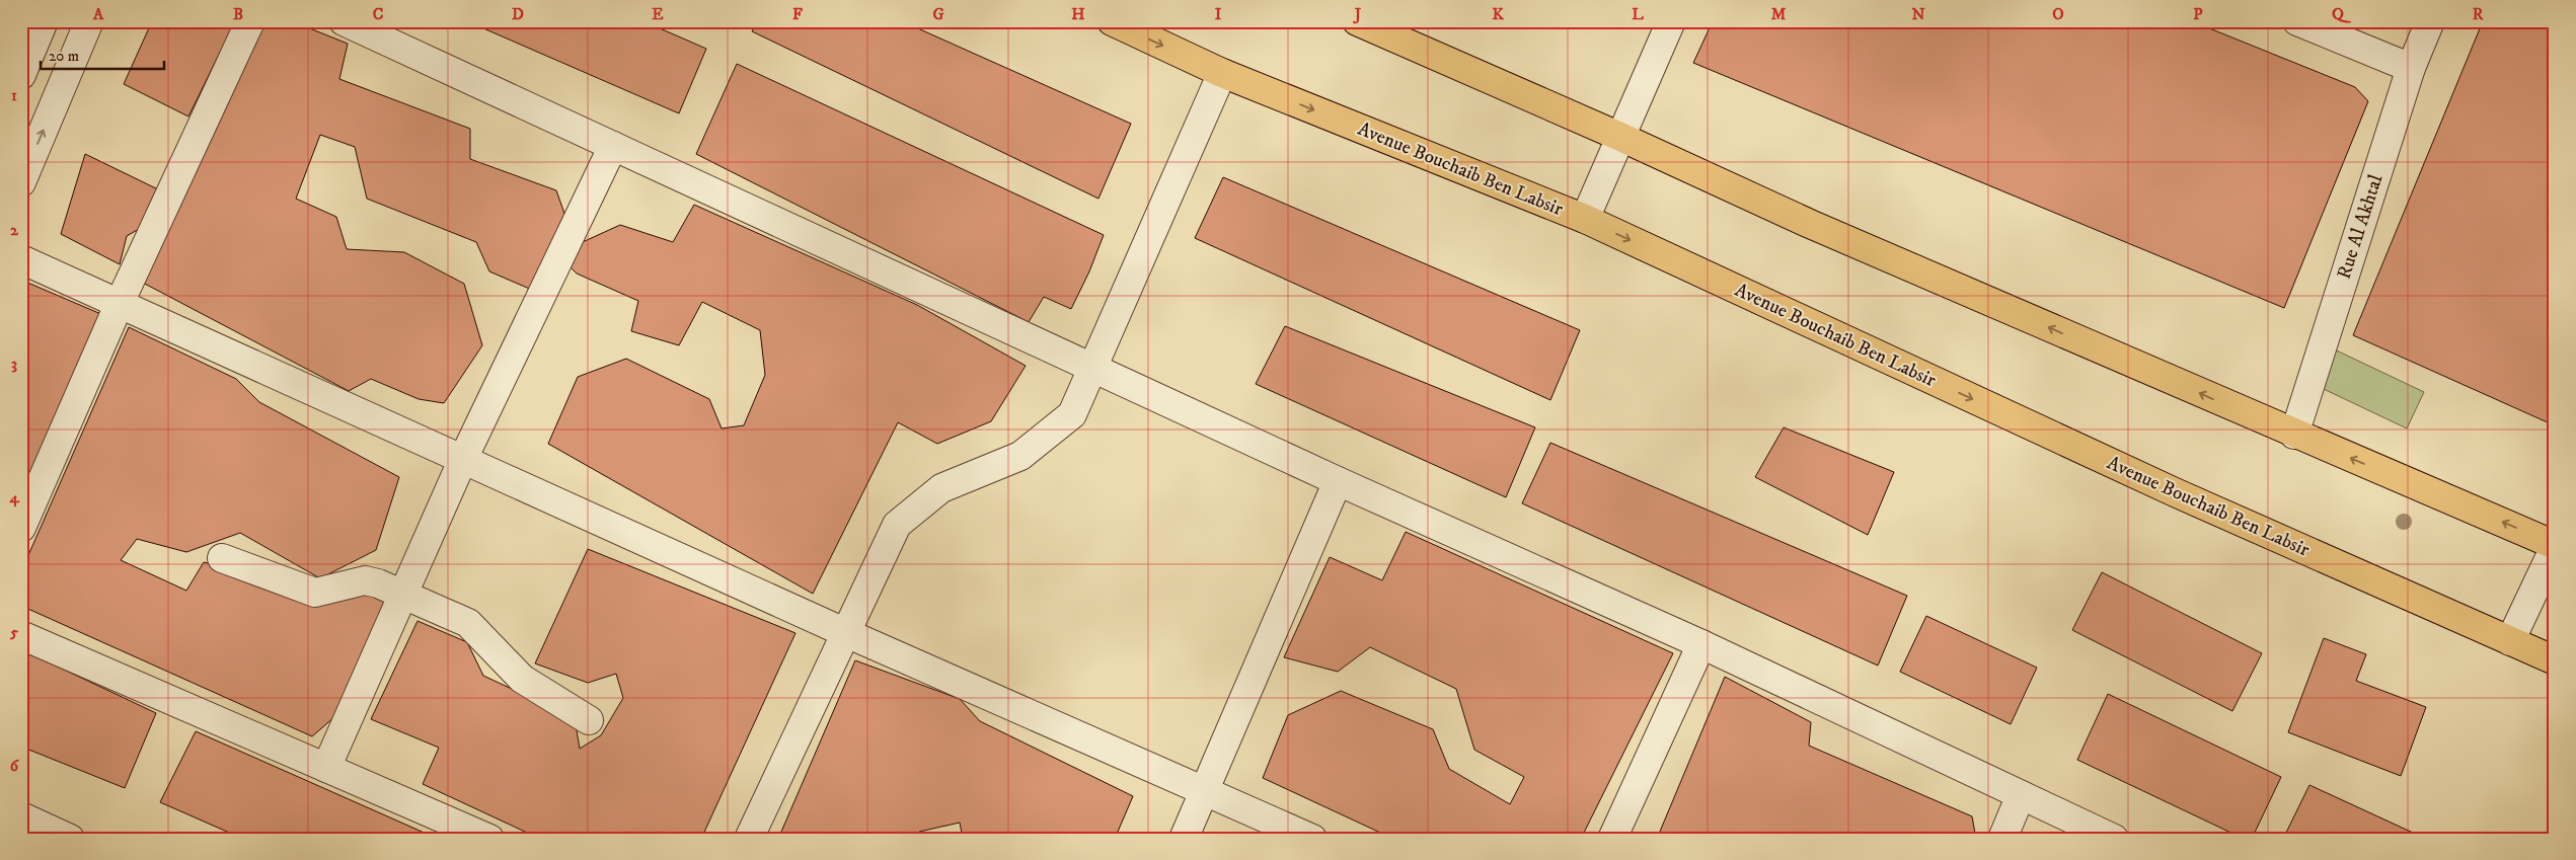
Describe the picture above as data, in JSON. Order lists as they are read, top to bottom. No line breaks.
{"streets":{"main road":["Avenue Bouchaib Ben Labsir"],"street":["Rue Al Akhtal"]},"scale_bar":"20 m","grid":{"columns":["A","B","C","D","E","F","G","H","I","J","K","L","M","N","O","P","Q","R"],"rows":["1","2","3","4","5","6"]}}
